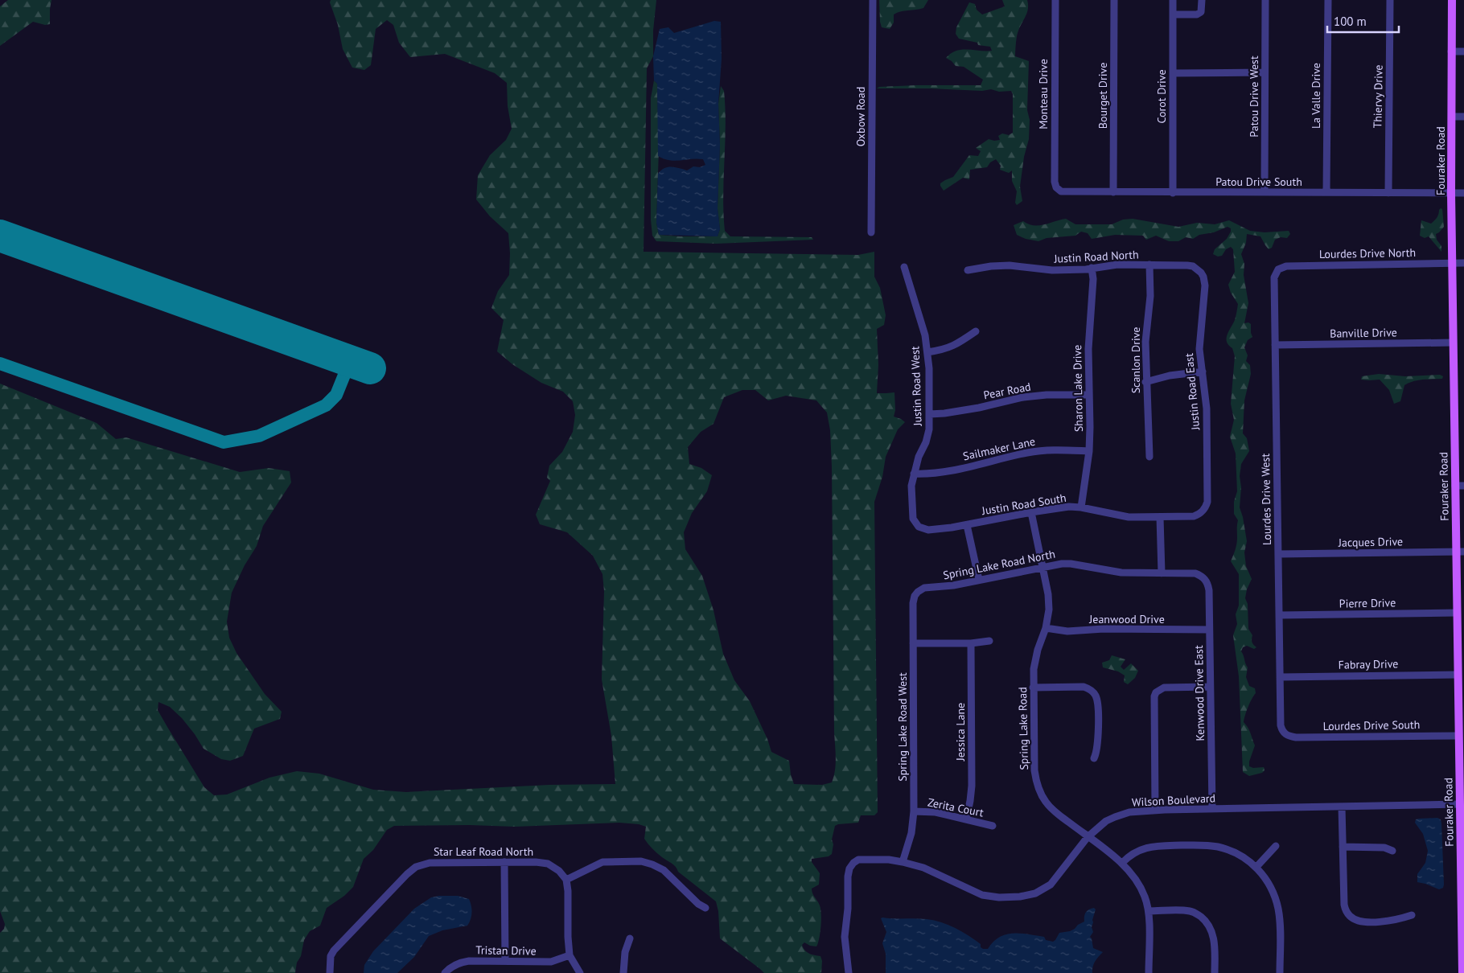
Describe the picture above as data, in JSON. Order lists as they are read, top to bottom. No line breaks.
{"streets":{"main road":["Fouraker Road"],"street":["Monteau Drive","Bourget Drive","La Valle Drive","Corot Drive","Patou Drive West","Thiervy Drive","Oxbow Road","Patou Drive South","Lourdes Drive North","Justin Road North","Banville Drive","Scanlon Drive","Justin Road West","Sharon Lake Drive","Pear Road","Justin Road East","Sailmaker Lane","Lourdes Drive West","Justin Road South","Jacques Drive","Spring Lake Road North","Pierre Drive","Jeanwood Drive","Fabray Drive","Kenwood Drive East","Lourdes Drive South","Spring Lake Road West","Spring Lake Road","Jessica Lane","Wilson Boulevard","Zerita Court","Star Leaf Road North","Tristan Drive"]},"crossings":[["Monteau Drive","Patou Drive South"],["Bourget Drive","Patou Drive South"],["La Valle Drive","Patou Drive South"],["Corot Drive","Patou Drive South"],["Patou Drive West","Patou Drive South"],["Thiervy Drive","Patou Drive South"],["Fouraker Road","Patou Drive South"],["Fouraker Road","Lourdes Drive North"],["Fouraker Road","Banville Drive"],["Fouraker Road","Jacques Drive"],["Fouraker Road","Pierre Drive"],["Fouraker Road","Fabray Drive"],["Fouraker Road","Lourdes Drive South"],["Fouraker Road","Wilson Boulevard"],["Lourdes Drive North","Lourdes Drive West"],["Justin Road North","Scanlon Drive"],["Justin Road North","Sharon Lake Drive"],["Justin Road North","Justin Road East"],["Banville Drive","Lourdes Drive West"],["Justin Road West","Pear Road"],["Justin Road West","Sailmaker Lane"],["Justin Road West","Justin Road South"],["Sharon Lake Drive","Pear Road"],["Sharon Lake Drive","Sailmaker Lane"],["Sharon Lake Drive","Justin Road South"],["Justin Road East","Justin Road South"],["Lourdes Drive West","Jacques Drive"],["Lourdes Drive West","Pierre Drive"],["Lourdes Drive West","Fabray Drive"],["Lourdes Drive West","Lourdes Drive South"],["Justin Road South","Spring Lake Road"],["Spring Lake Road North","Kenwood Drive East"],["Spring Lake Road North","Spring Lake Road West"],["Spring Lake Road North","Spring Lake Road"],["Jeanwood Drive","Kenwood Drive East"],["Jeanwood Drive","Spring Lake Road"],["Kenwood Drive East","Wilson Boulevard"],["Spring Lake Road West","Wilson Boulevard"],["Spring Lake Road West","Zerita Court"],["Spring Lake Road","Wilson Boulevard"],["Jessica Lane","Zerita Court"]],"scale_bar":"100 m"}
